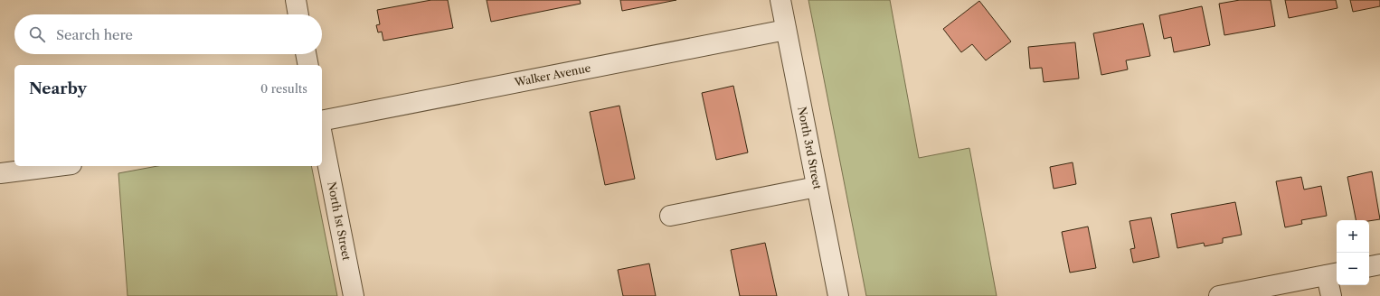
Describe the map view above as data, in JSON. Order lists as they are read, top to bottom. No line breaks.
{"streets":{"street":["Walker Avenue","North 3rd Street","North 1st Street"]},"crossings":[["Walker Avenue","North 3rd Street"]],"page":{"search":"Search here","heading":["Nearby","0 results"],"map_buttons":["+","−"]}}
